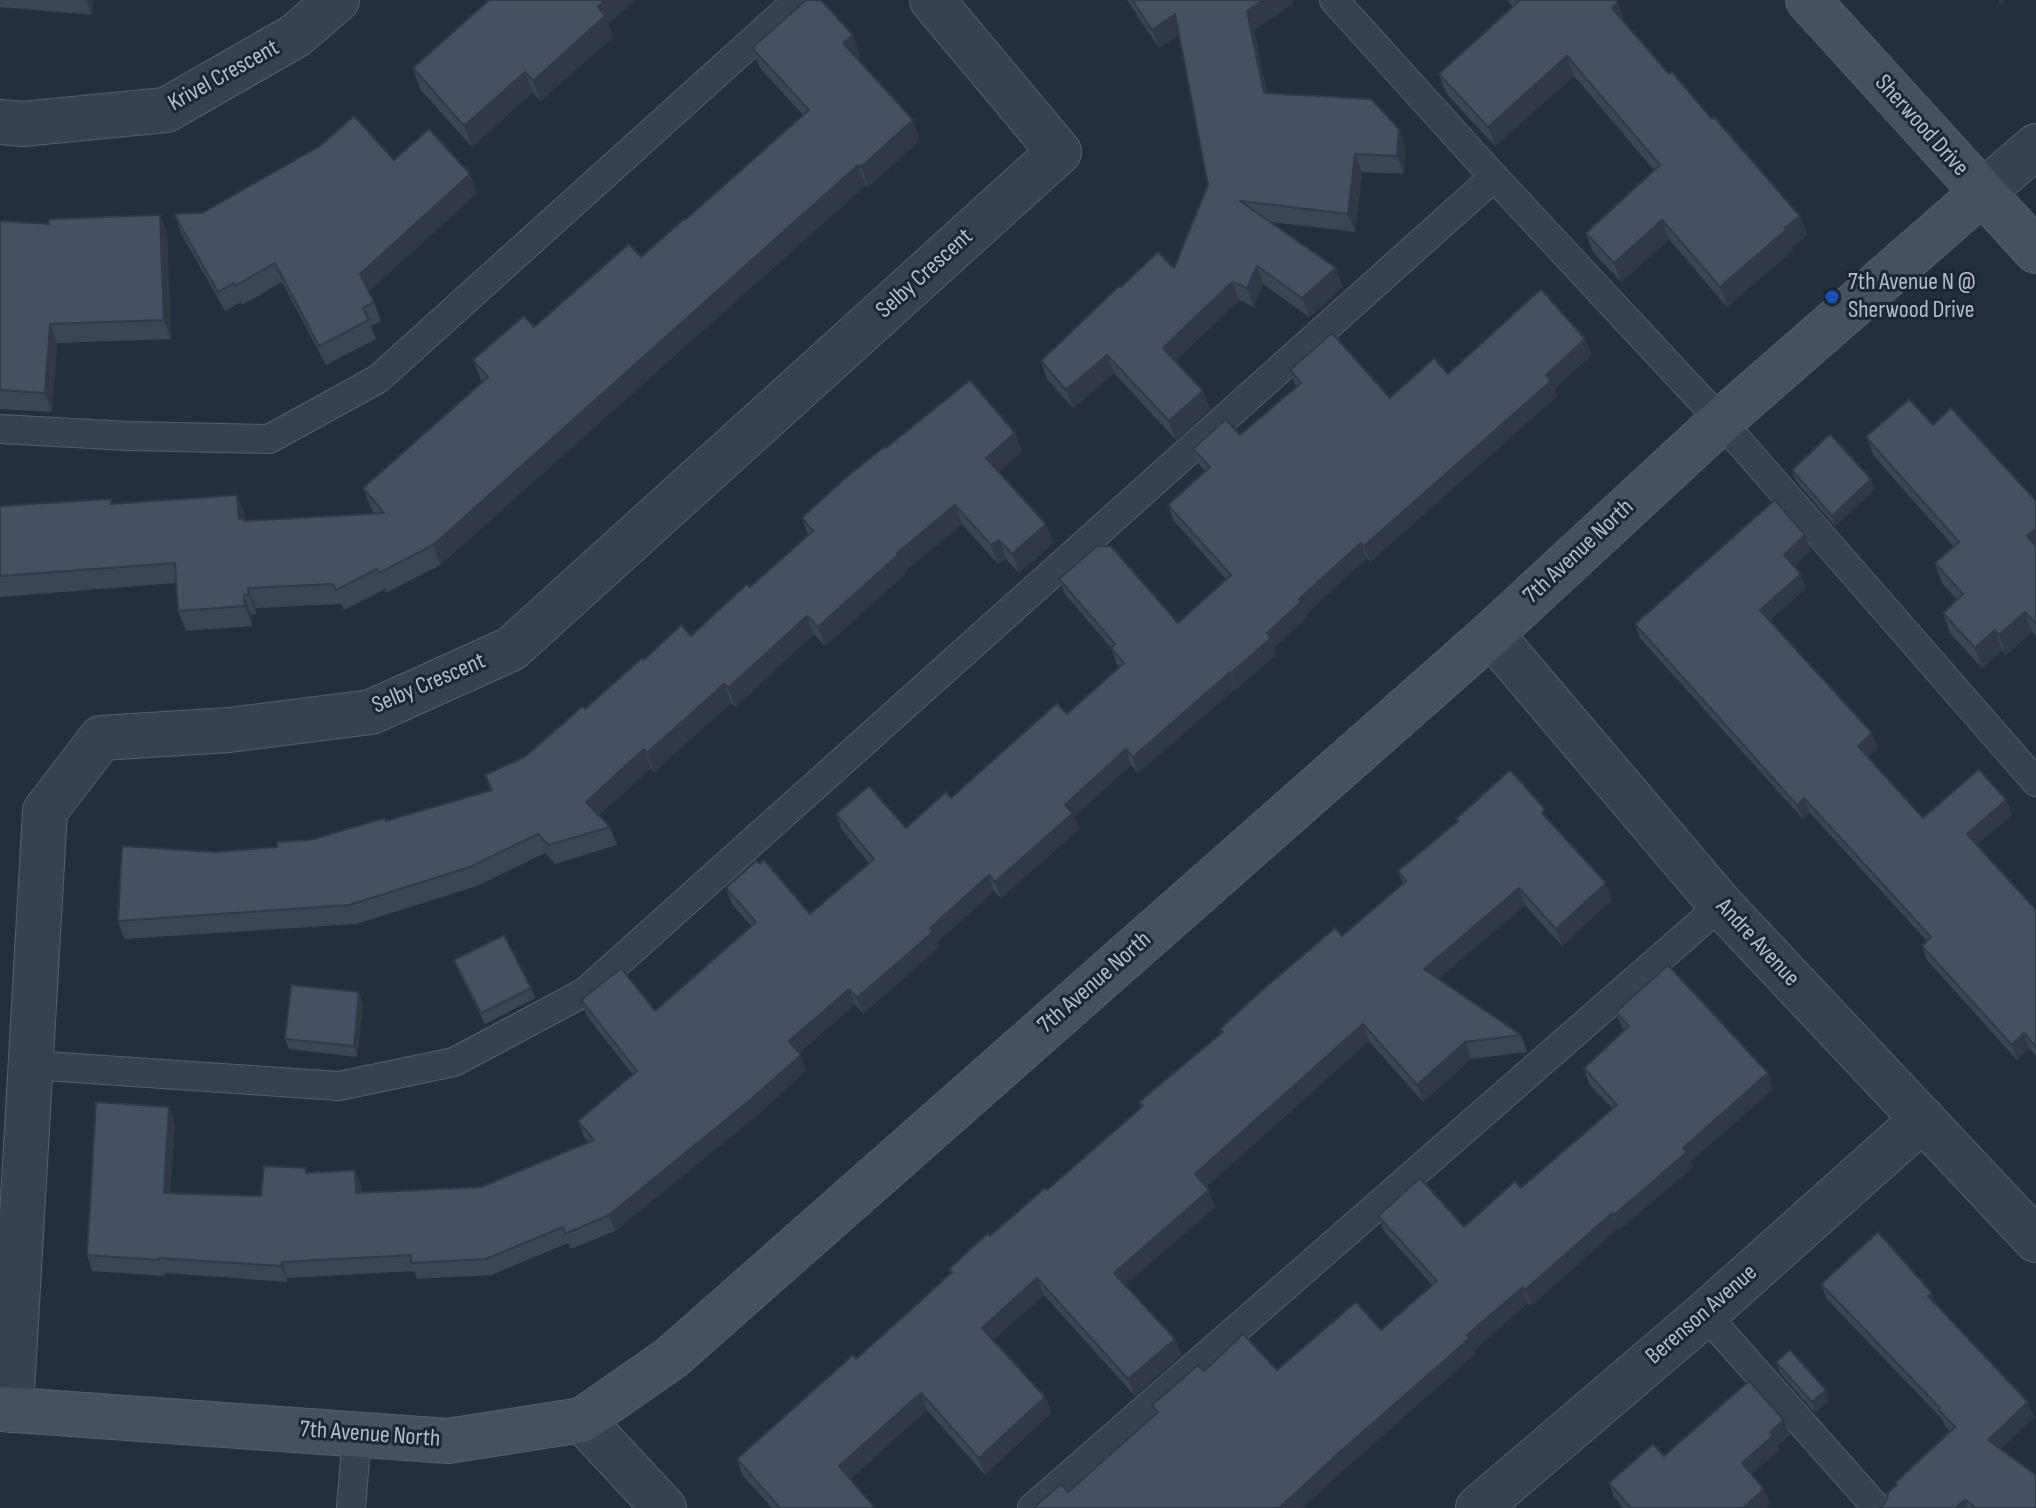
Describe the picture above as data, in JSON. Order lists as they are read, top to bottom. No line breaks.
{"streets":{"street":["Krivel Crescent","Sherwood Drive","Selby Crescent","7th Avenue North","Andre Avenue","Berenson Avenue"]},"crossings":[["Sherwood Drive","7th Avenue North"],["Selby Crescent","7th Avenue North"],["7th Avenue North","Andre Avenue"],["Andre Avenue","Berenson Avenue"]],"places":["7th Avenue N @ Sherwood Drive"]}
